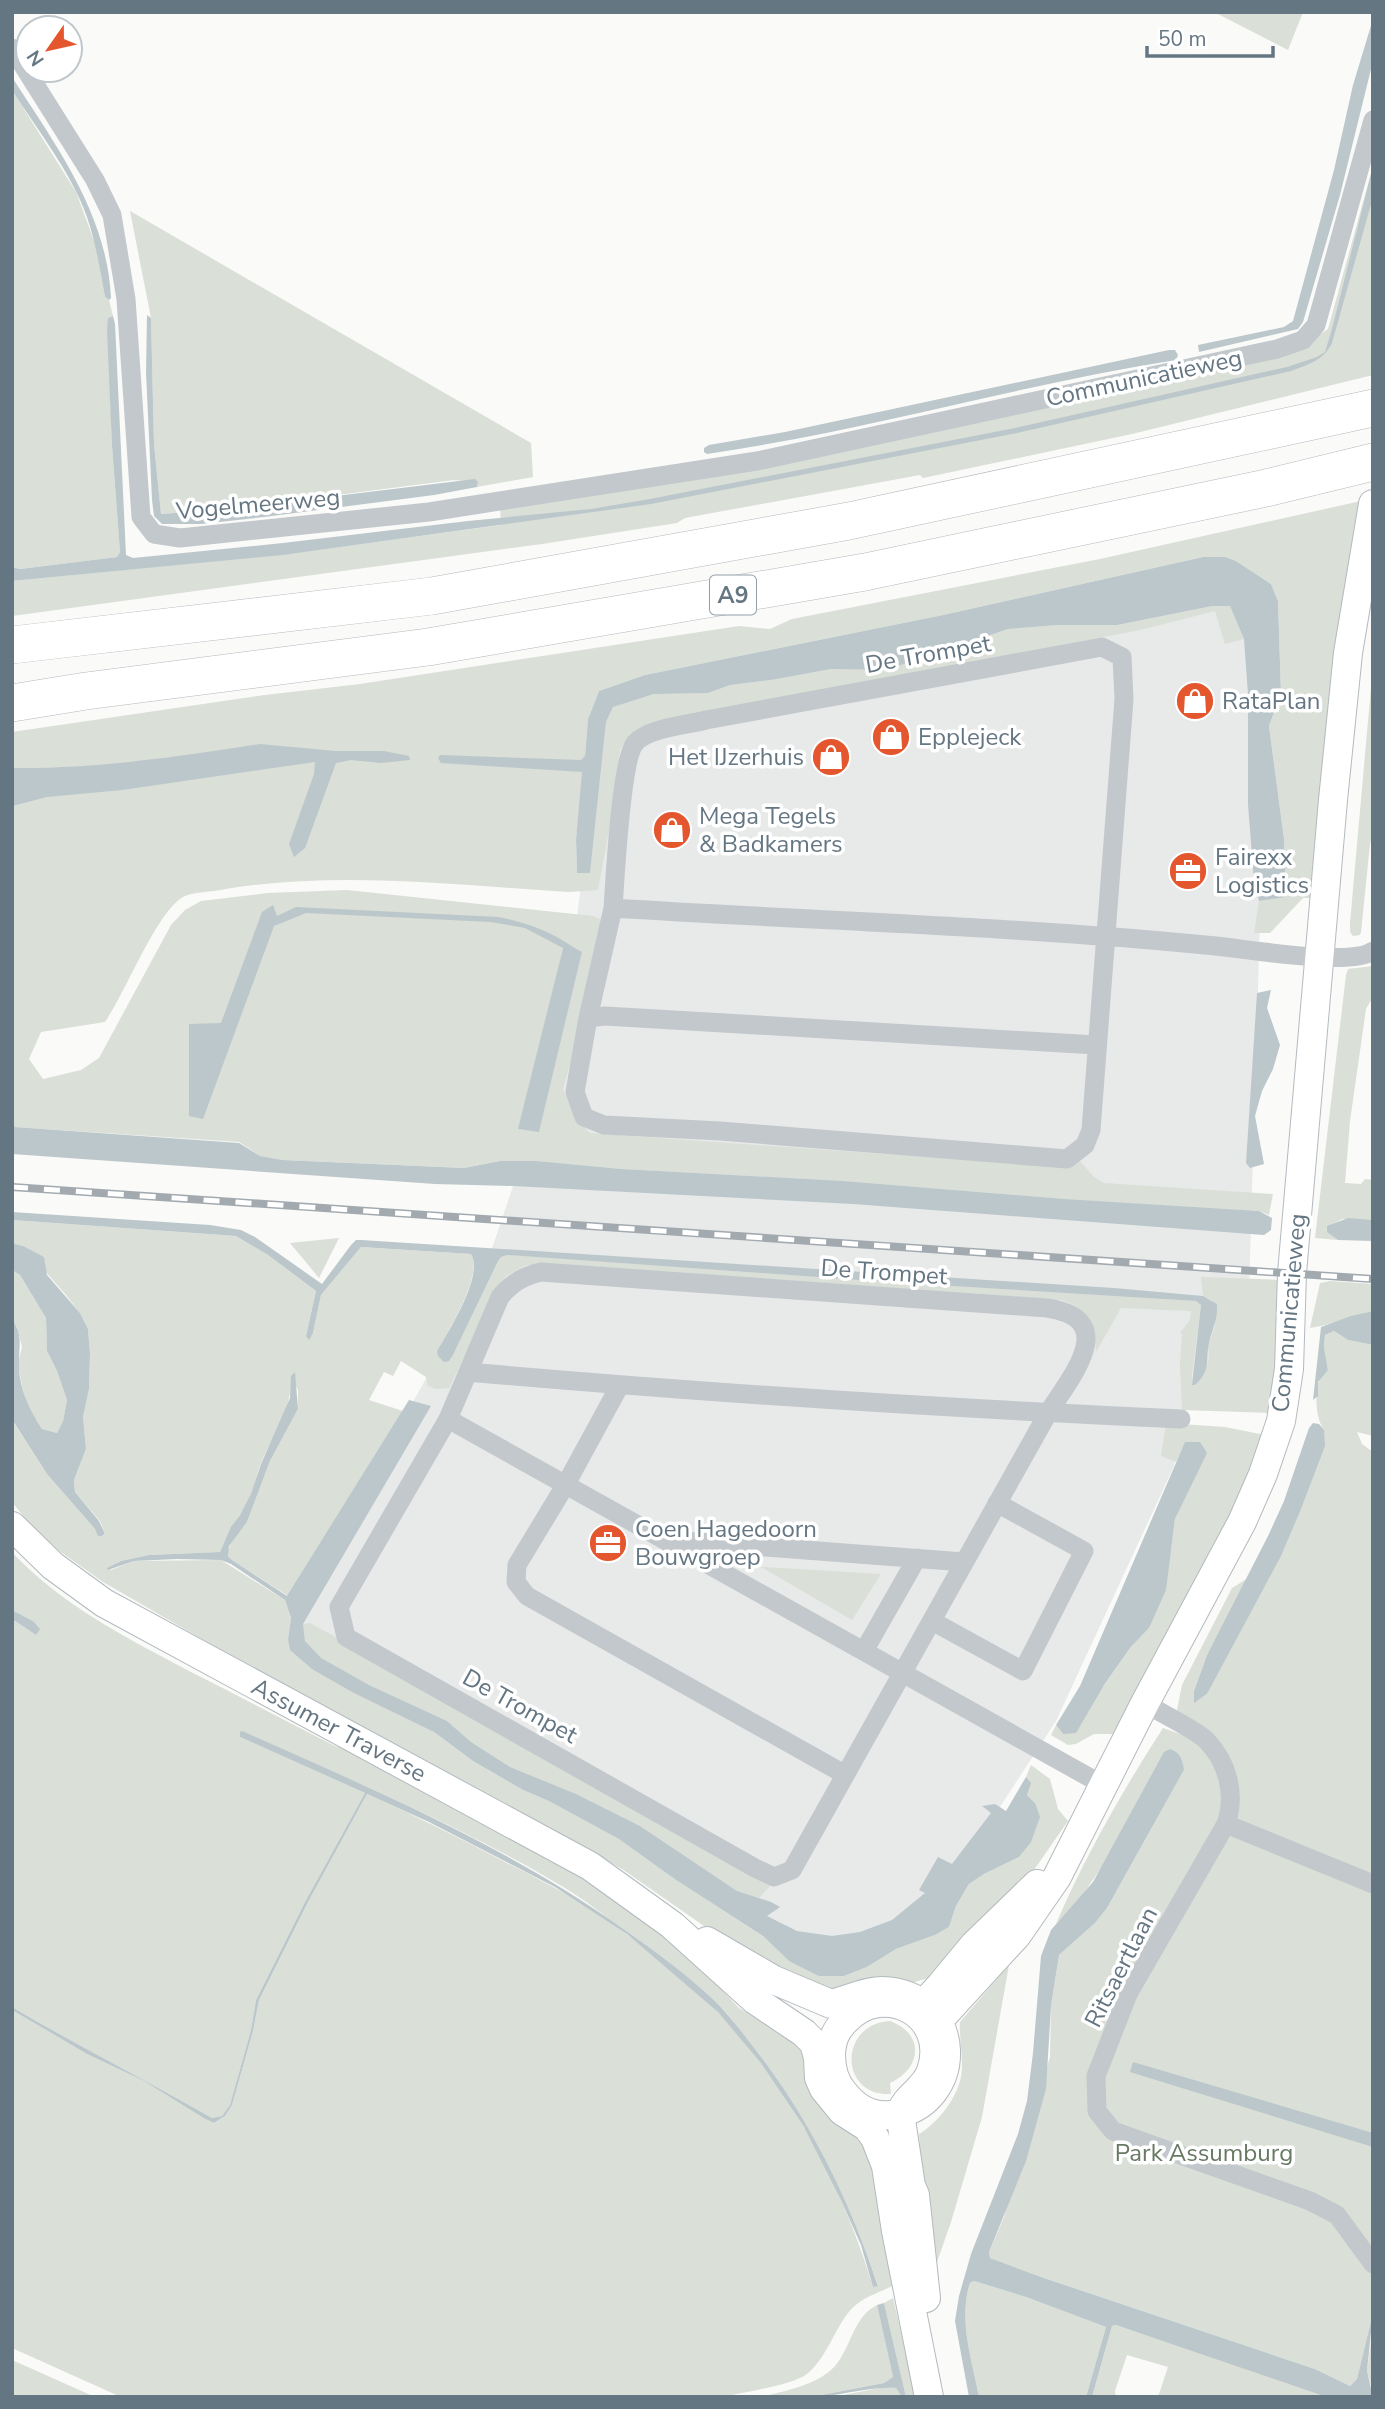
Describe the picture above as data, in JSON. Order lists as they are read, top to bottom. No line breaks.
{"streets":{"highway":["A9"],"main road":["Communicatieweg","Assumer Traverse"],"street":["Vogelmeerweg","De Trompet","Ritsaertlaan"]},"crossings":[["Communicatieweg","Vogelmeerweg"],["Communicatieweg","Assumer Traverse"]],"parks":["Park Assumburg"],"places":{"shop":["RataPlan","Epplejeck","Het IJzerhuis","Mega Tegels & Badkamers"],"office":["Fairexx Logistics","Coen Hagedoorn Bouwgroep"]},"scale_bar":"50 m","north":"bottom left"}
